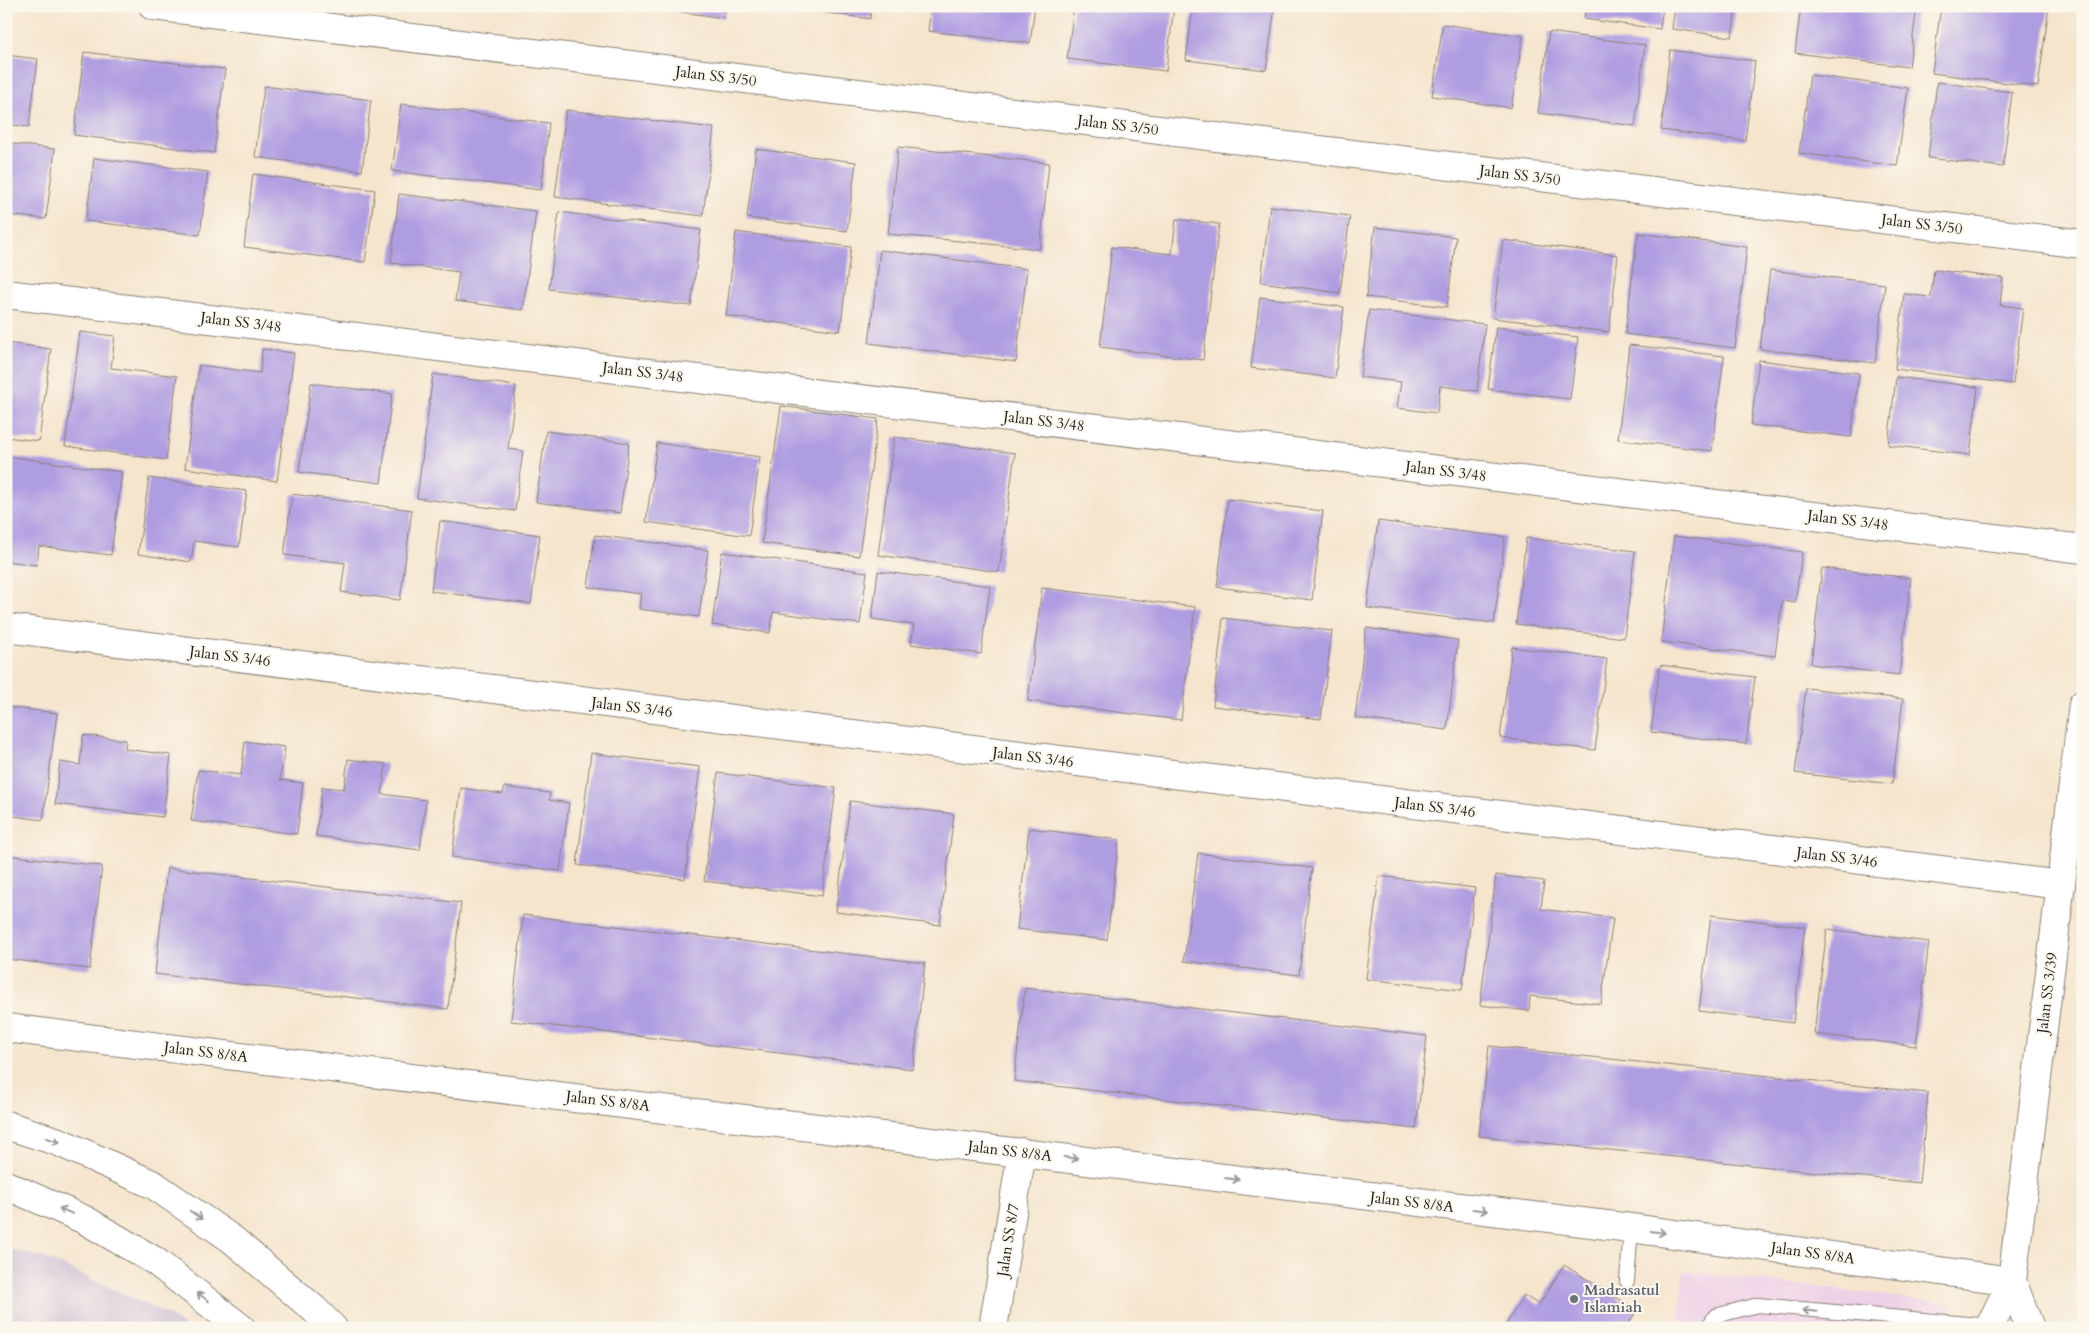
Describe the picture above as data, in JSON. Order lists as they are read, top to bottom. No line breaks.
{"streets":{"main road":["Jalan SS 3/50","Jalan SS 3/48","Jalan SS 3/46","Jalan SS 3/39","Jalan SS 8/8A","Jalan SS 8/7"]},"crossings":[["Jalan SS 3/46","Jalan SS 3/39"],["Jalan SS 3/39","Jalan SS 8/8A"],["Jalan SS 8/8A","Jalan SS 8/7"]],"one_way":["Jalan SS 8/8A"],"places":["Madrasatul Islamiah"]}
